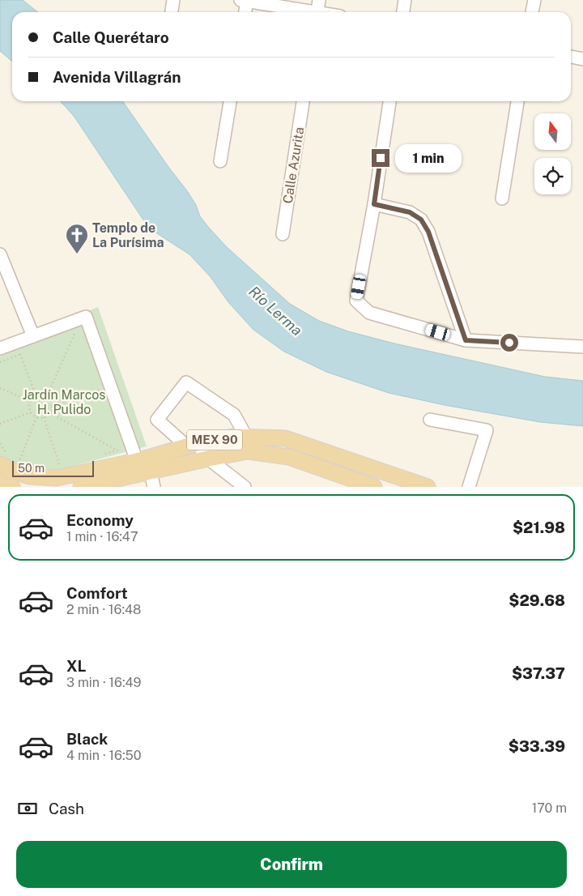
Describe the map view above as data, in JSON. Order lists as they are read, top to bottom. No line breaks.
{"streets":{"main road":["MEX 90"],"street":["Calle Azurita"]},"water":["Río Lerma"],"parks":["Jardín Marcos H. Pulido"],"places":{"church":["Templo de La Purísima"]},"scale_bar":"50 m","north":"top","page":{"banner":["Calle Querétaro","Avenida Villagrán"],"bubble":"1 min","scale":"50 m","list":[{"name":"Economy","note":"1 min · 16:47","value":"$21.98"},{"name":"Comfort","note":"2 min · 16:48","value":"$29.68"},{"name":"XL","note":"3 min · 16:49","value":"$37.37"},{"name":"Black","note":"4 min · 16:50","value":"$33.39"}],"pay":["Cash","170 m"],"buttons":"Confirm"}}
